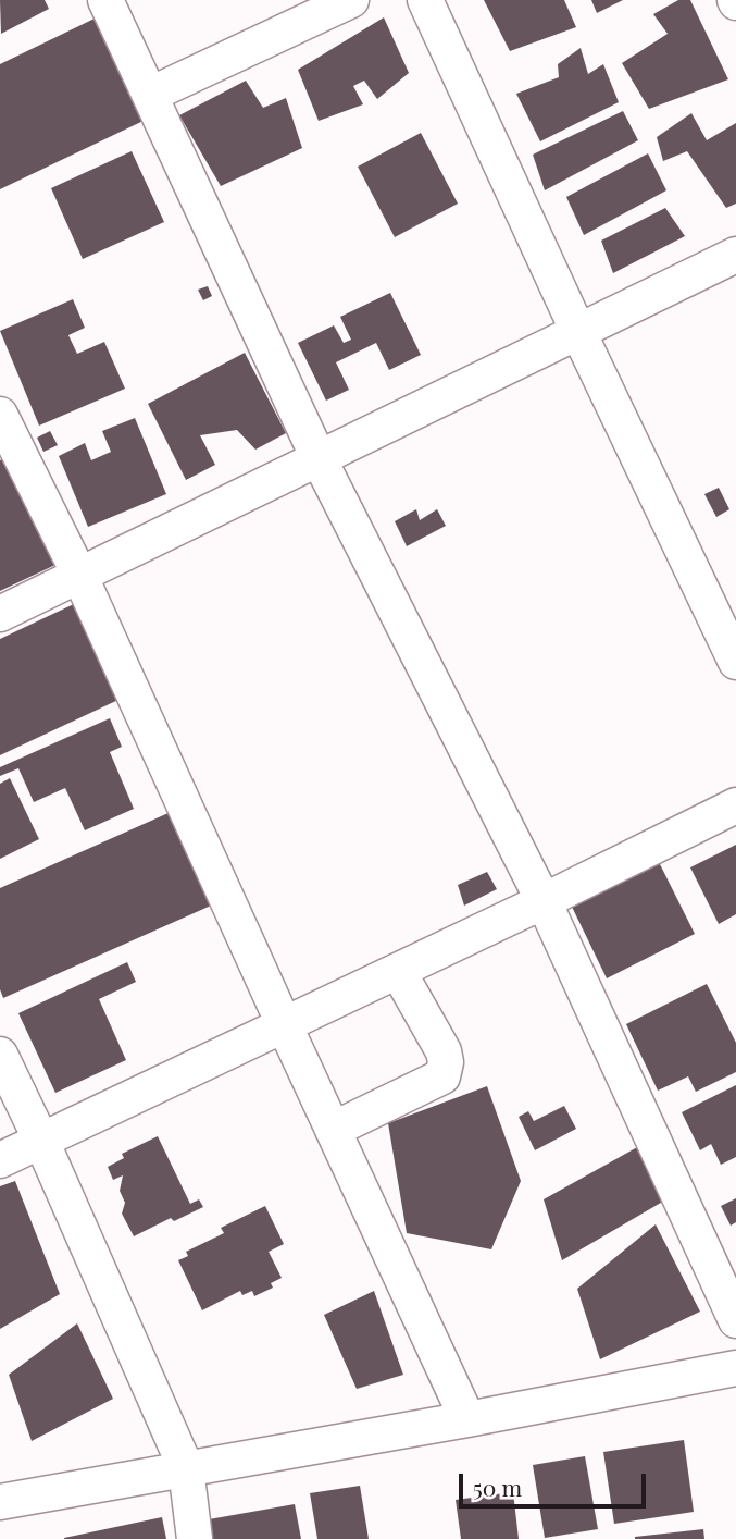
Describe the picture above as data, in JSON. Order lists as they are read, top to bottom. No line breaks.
{"scale_bar":"50 m"}
